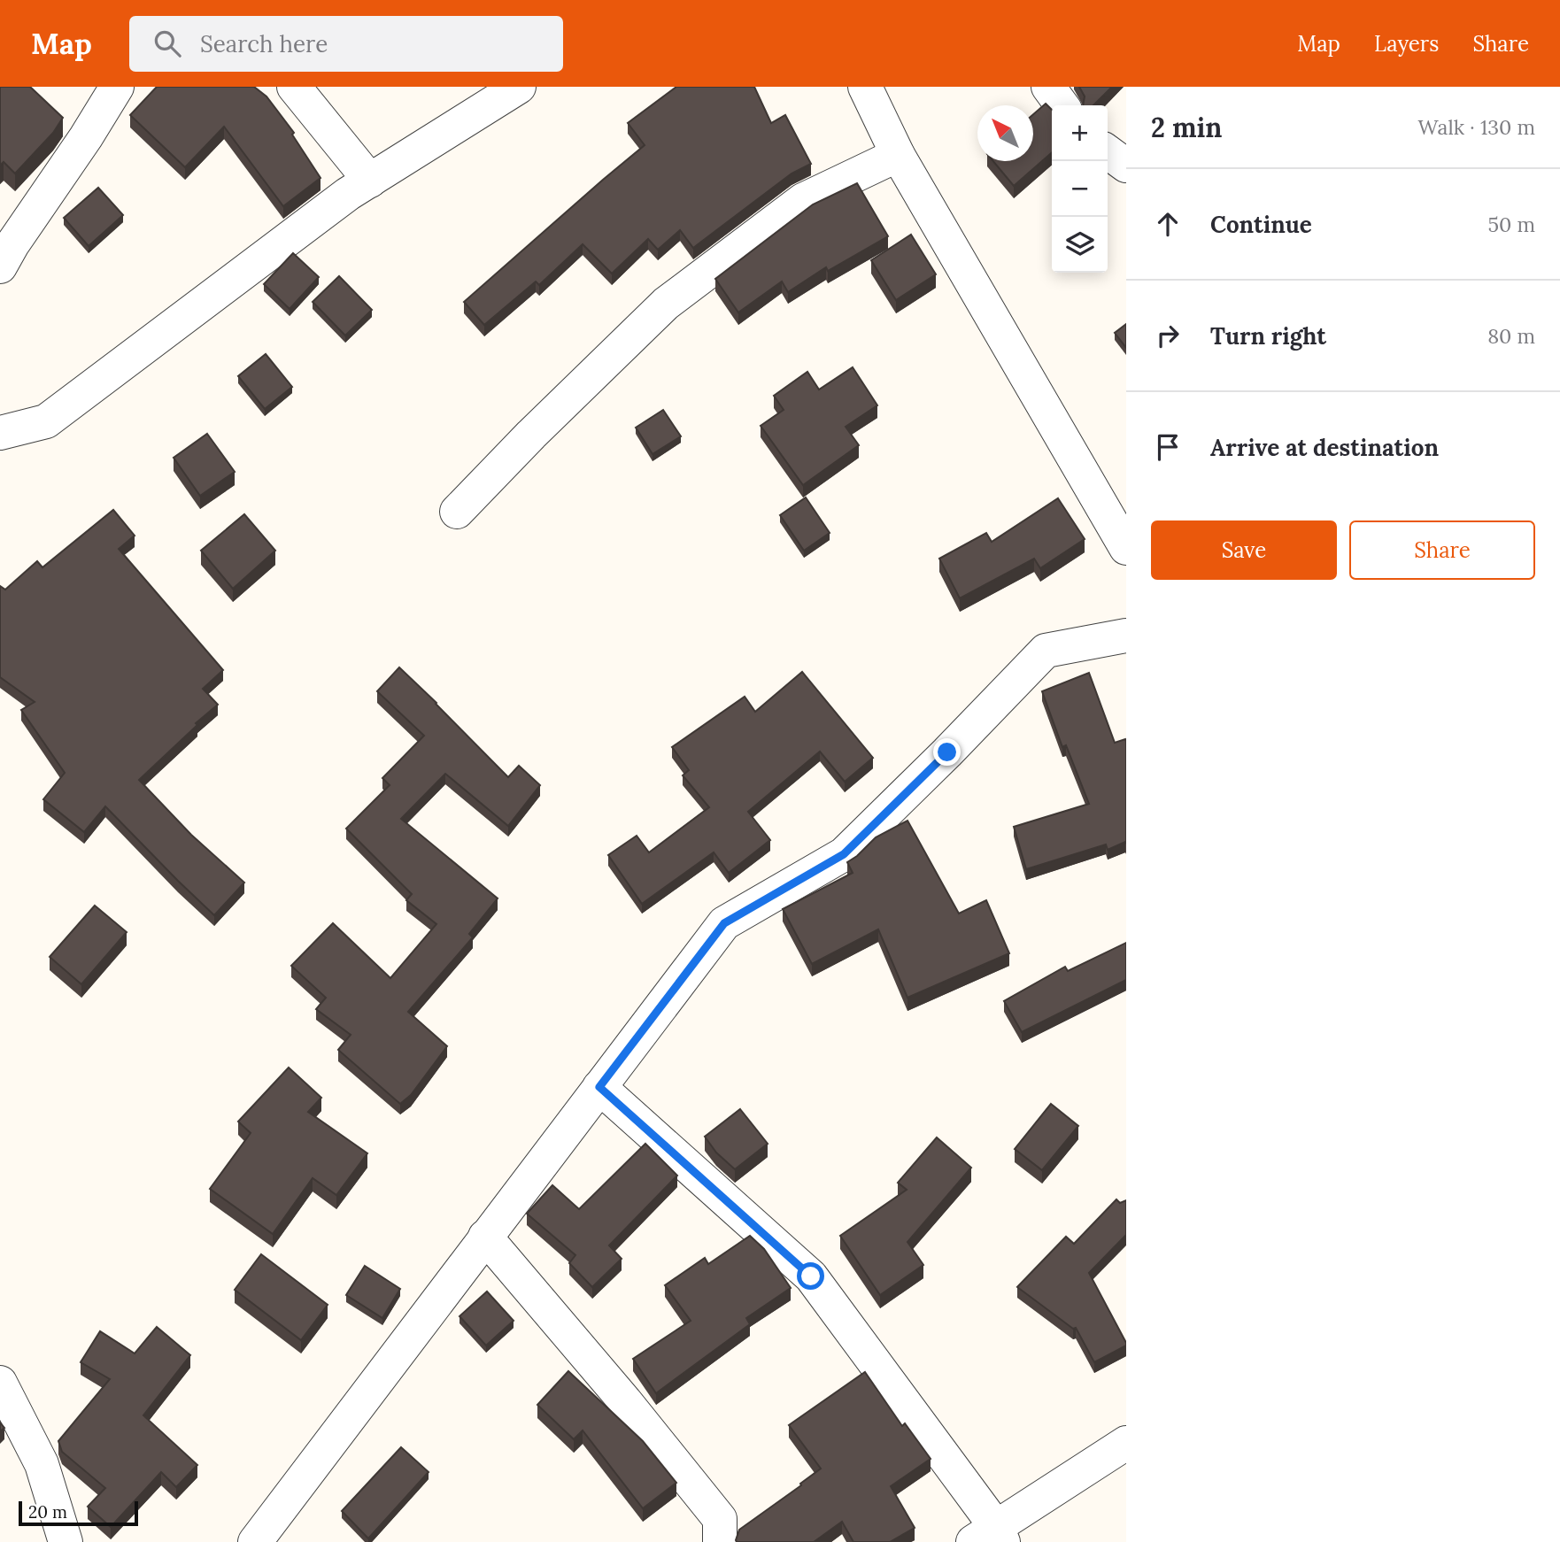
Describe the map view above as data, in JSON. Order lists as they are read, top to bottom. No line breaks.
{"scale_bar":"20 m","north":"top left","page":{"header":"Map","search":"Search here","nav":["Map","Layers","Share"],"heading":["2 min","Walk · 130 m"],"map_buttons":["+","−"],"list":[["Continue","50 m"],["Turn right","80 m"],"Arrive at destination"],"buttons":["Save","Share"],"scale":"20 m"}}
